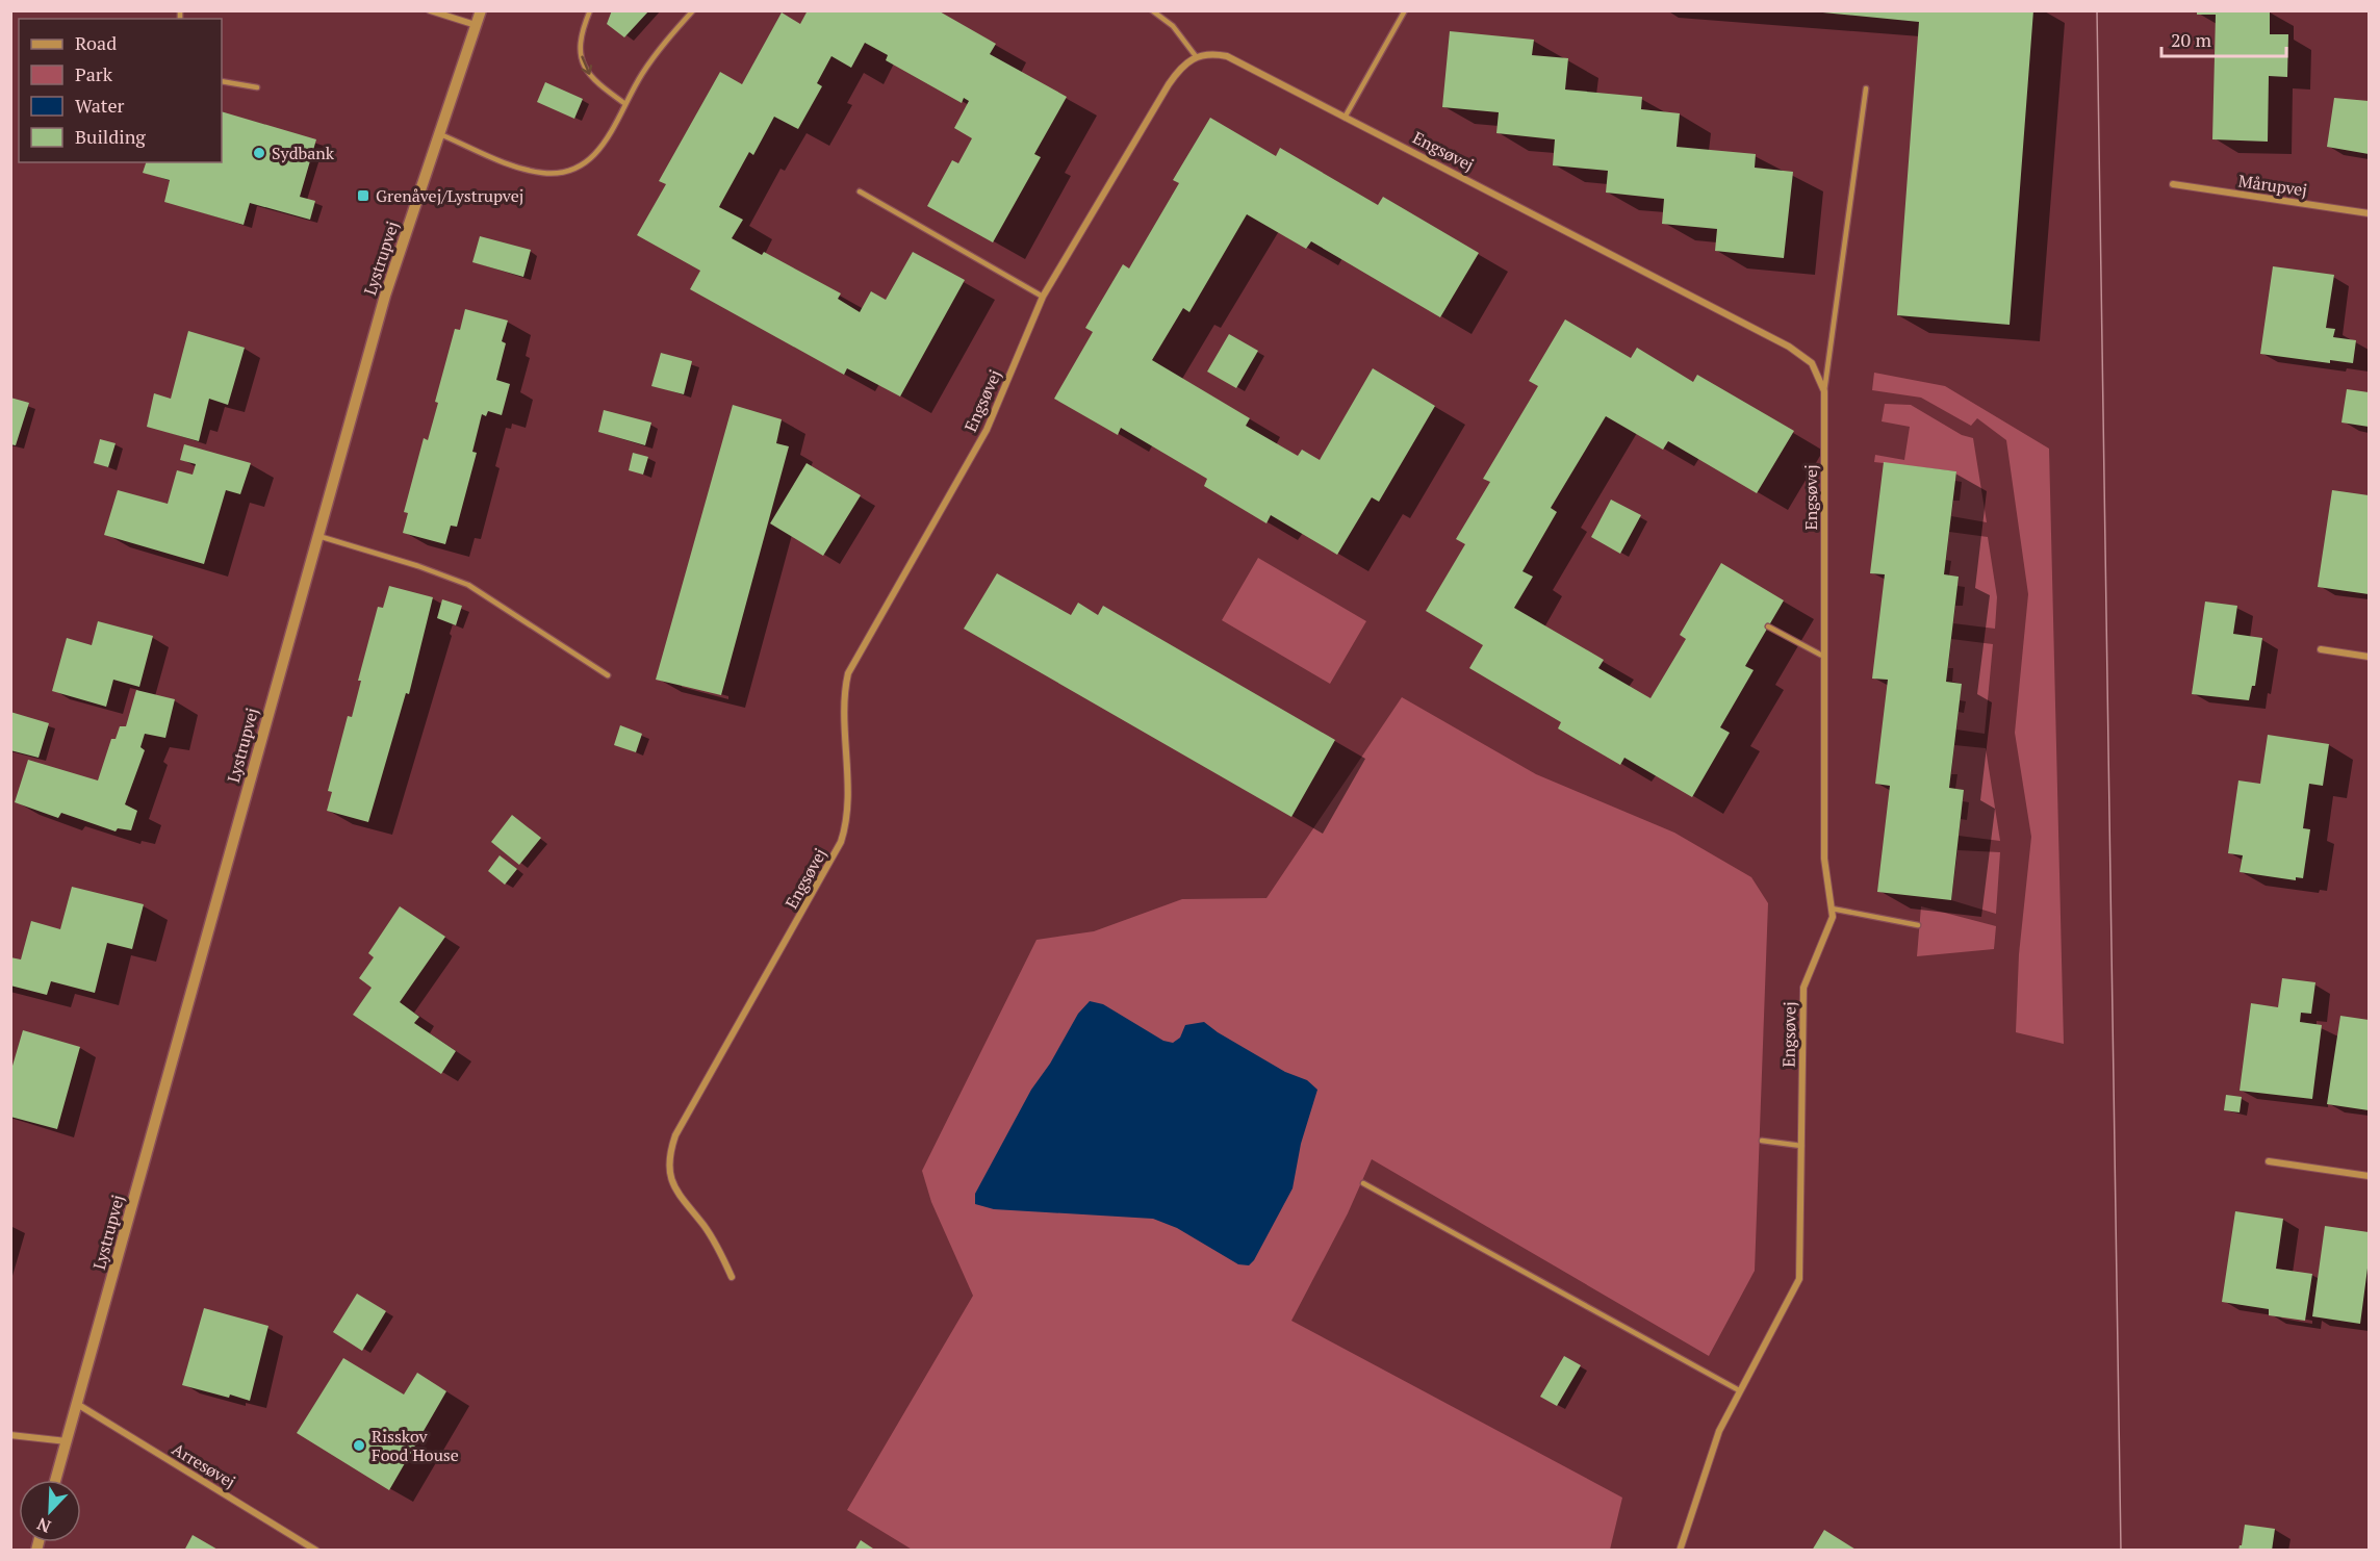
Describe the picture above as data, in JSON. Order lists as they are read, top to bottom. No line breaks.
{"streets":{"street":["Engsøvej","Mårupvej","Lystrupvej","Arresøvej"]},"crossings":[["Lystrupvej","Arresøvej"]],"places":{"other":["Sydbank","Risskov Food House"],"transit":["Grenåvej/Lystrupvej"]},"legend":["Road","Park","Water","Building"],"scale_bar":"20 m","north":"bottom left"}
